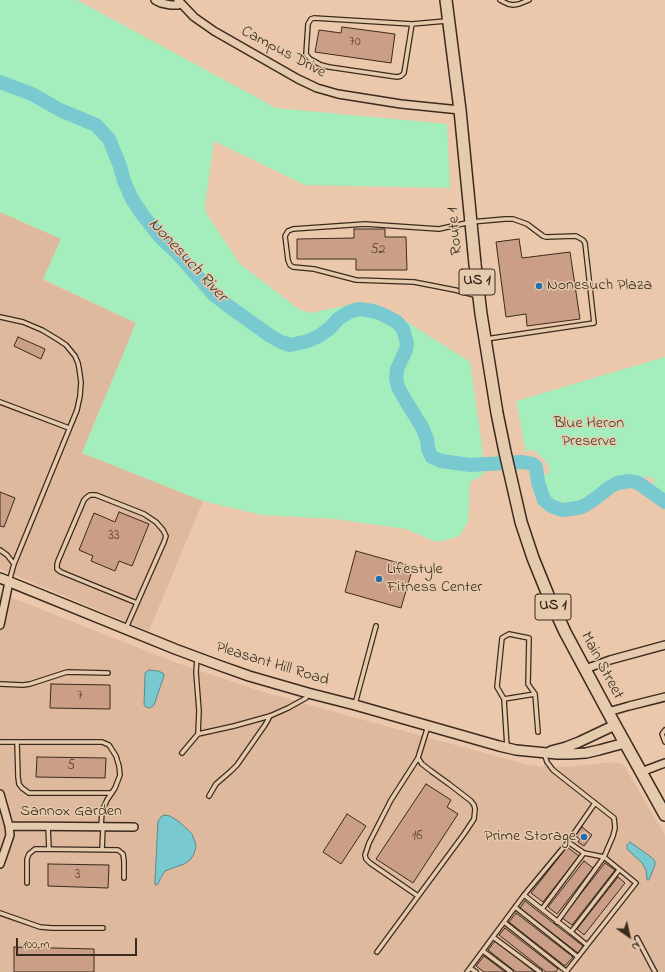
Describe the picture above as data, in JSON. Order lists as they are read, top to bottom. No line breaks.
{"streets":{"main road":["Route 1","US 1","Main Street"],"street":["Campus Drive","Pleasant Hill Road","Sannox Garden"]},"crossings":[["Campus Drive","Route 1"],["Route 1","Main Street"],["Pleasant Hill Road","Main Street"]],"water":["Nonesuch River"],"parks":["Blue Heron Preserve"],"places":["Nonesuch Plaza","Lifestyle Fitness Center","Prime Storage"],"house_numbers":["70","52","33","7","5","16","3"],"scale_bar":"100 m","north":"bottom right"}
